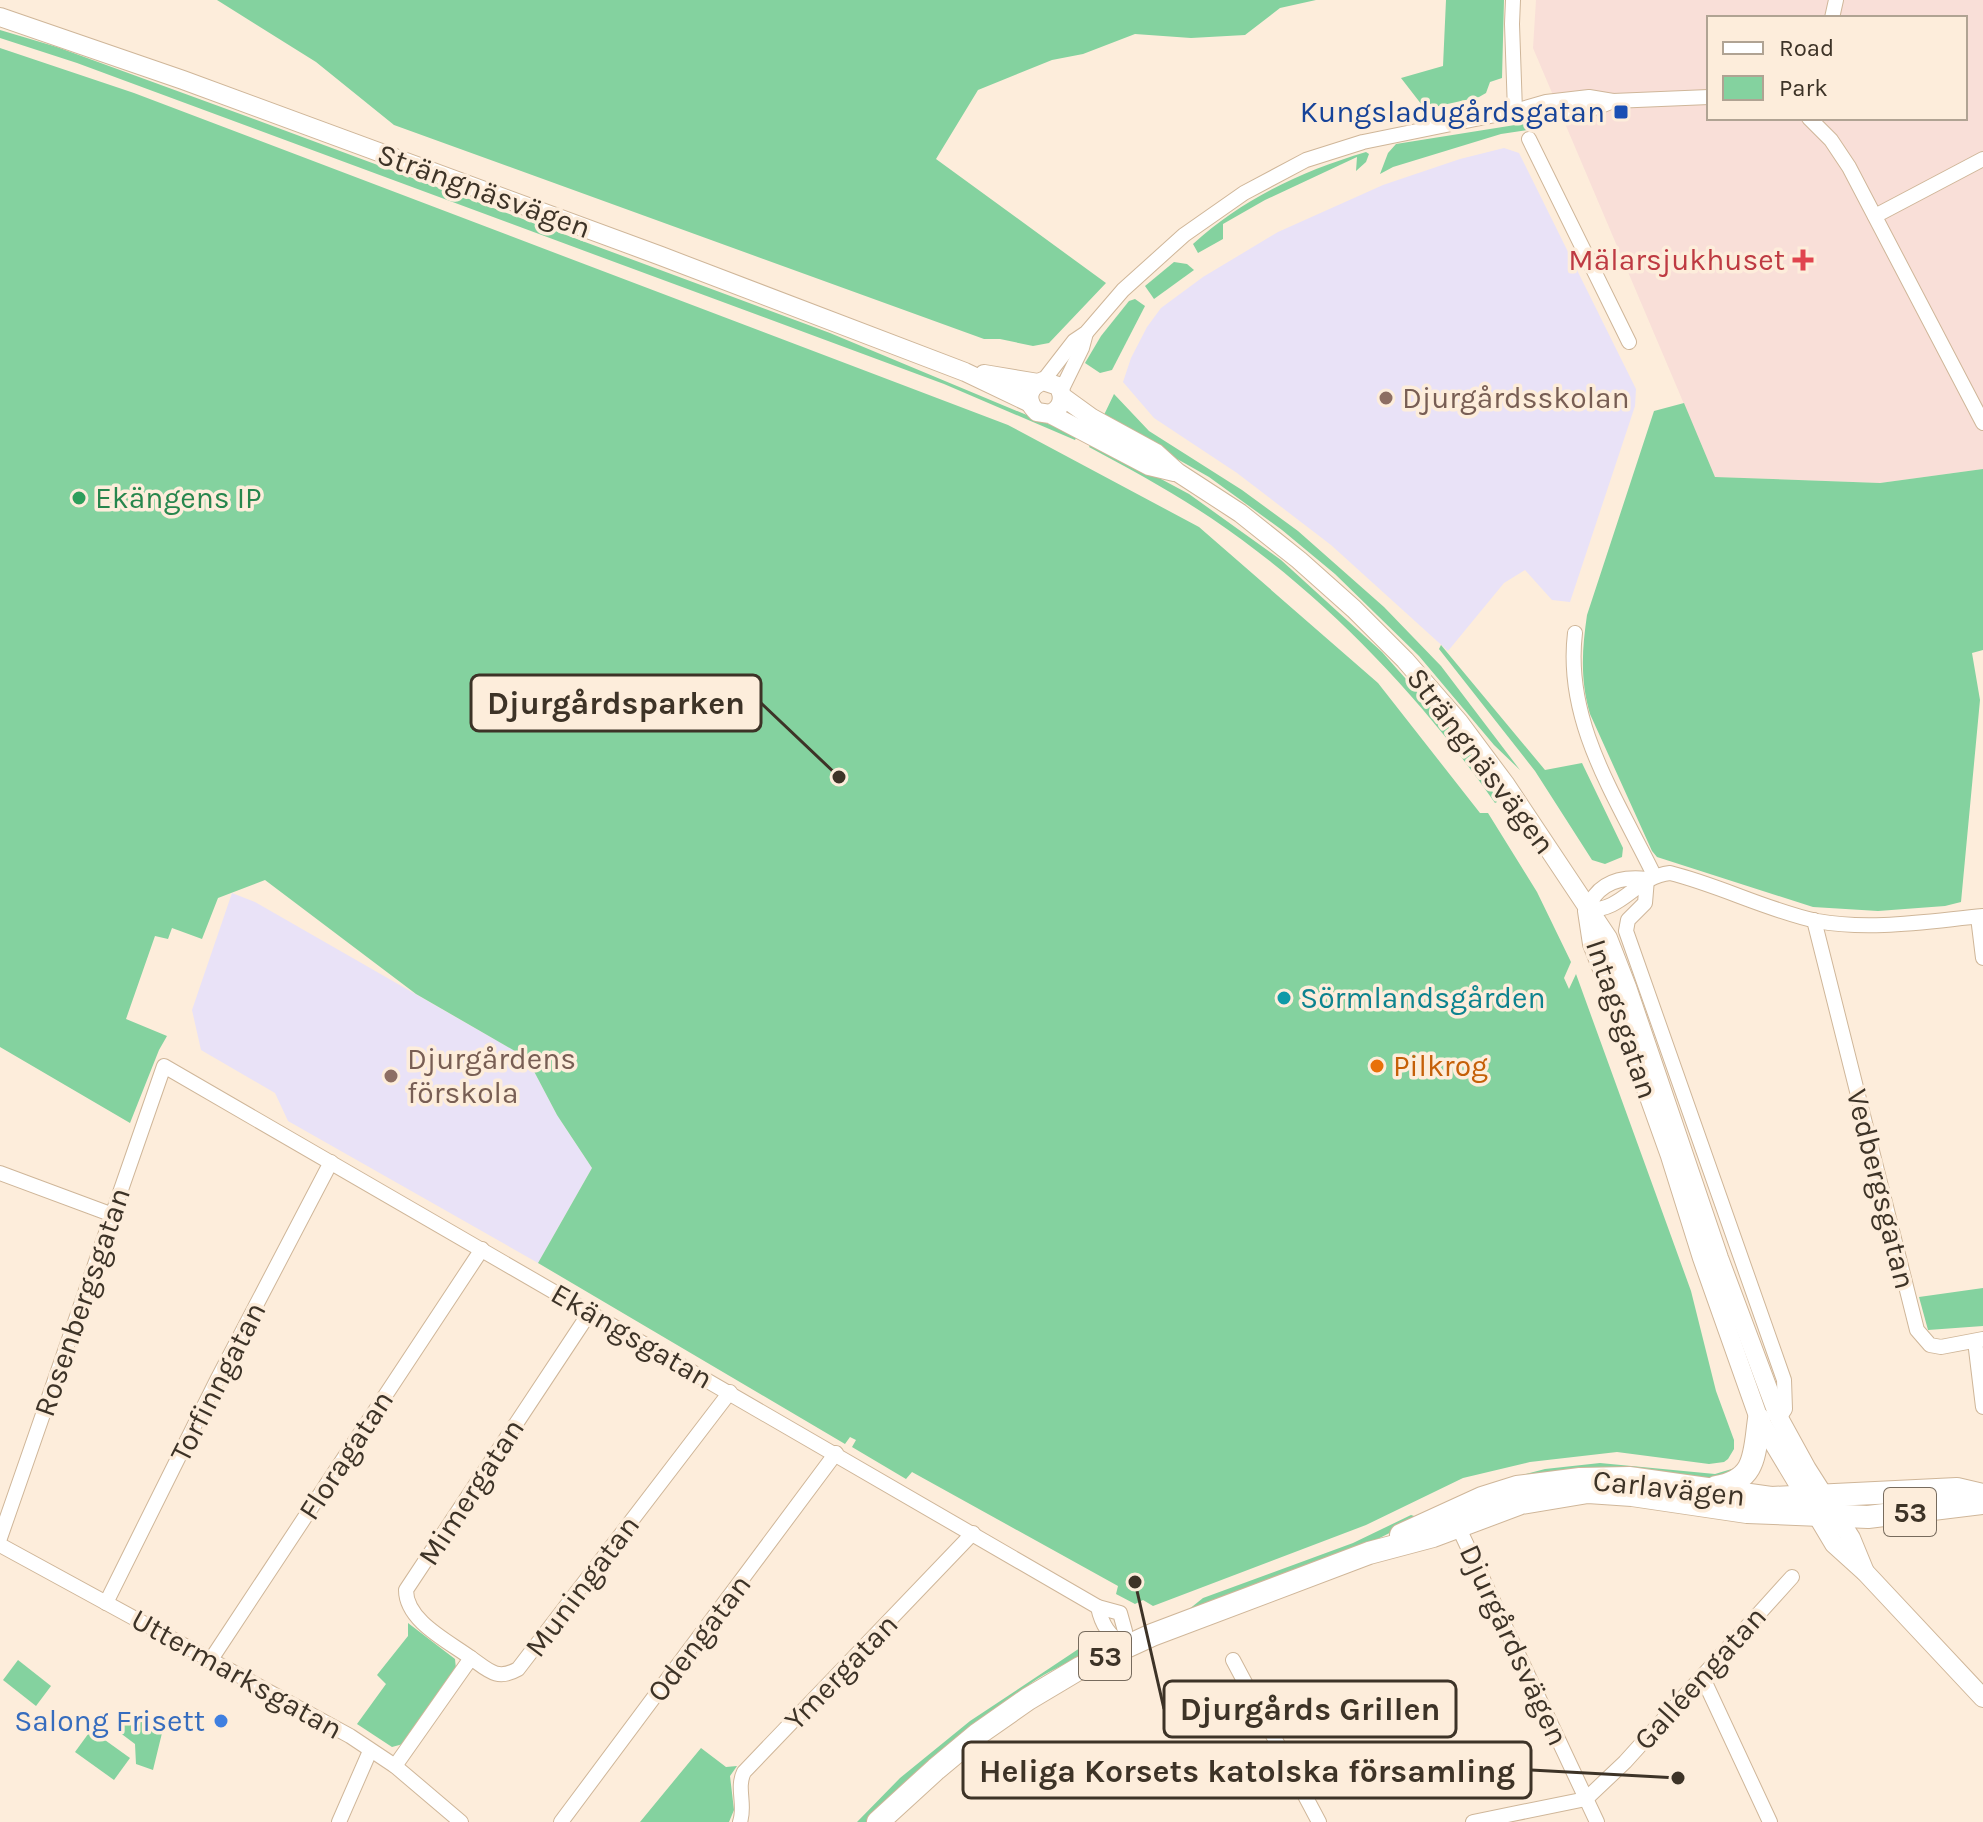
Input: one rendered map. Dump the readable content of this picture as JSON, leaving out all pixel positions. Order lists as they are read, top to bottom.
{
  "streets": {
    "main road": [
      "Strängnäsvägen",
      "Intagsgatan",
      "Carlavägen",
      "53"
    ],
    "street": [
      "Vedbergsgatan",
      "Rosenbergsgatan",
      "Ekängsgatan",
      "Torfinngatan",
      "Floragatan",
      "Mimergatan",
      "Muningatan",
      "Odengatan",
      "Djurgårdsvägen",
      "Ymergatan",
      "Uttermarksgatan",
      "Galléengatan"
    ]
  },
  "crossings": [
    ["Strängnäsvägen", "Intagsgatan"],
    ["Intagsgatan", "Carlavägen"],
    ["Rosenbergsgatan", "Ekängsgatan"],
    ["Ekängsgatan", "Torfinngatan"],
    ["Ekängsgatan", "Floragatan"],
    ["Ekängsgatan", "Carlavägen"],
    ["Ekängsgatan", "Mimergatan"],
    ["Ekängsgatan", "Muningatan"],
    ["Ekängsgatan", "Odengatan"],
    ["Ekängsgatan", "Ymergatan"],
    ["Torfinngatan", "Uttermarksgatan"],
    ["Floragatan", "Uttermarksgatan"],
    ["Carlavägen", "Djurgårdsvägen"],
    ["Mimergatan", "Muningatan"],
    ["Djurgårdsvägen", "Galléengatan"]
  ],
  "places": {
    "transit": ["Kungsladugårdsgatan"],
    "health": ["Mälarsjukhuset"],
    "other": [
      "Djurgårdsskolan",
      "Ekängens IP",
      "Djurgårdsparken",
      "Sörmlandsgården",
      "Pilkrog",
      "Djurgårdens förskola",
      "Djurgårds Grillen",
      "Salong Frisett",
      "Heliga Korsets katolska församling"
    ]
  },
  "legend": ["Road", "Park"]
}
